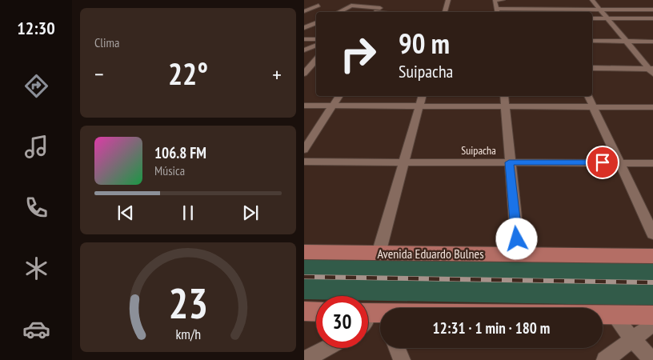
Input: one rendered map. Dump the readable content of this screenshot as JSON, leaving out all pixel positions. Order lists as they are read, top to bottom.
{
  "streets": {
    "main road": ["Avenida Eduardo Bulnes"],
    "street": ["Suipacha"]
  },
  "page": {
    "tabs": "12:30",
    "tile": "Clima",
    "turn": ["90 m", "Suipacha"],
    "heat": ["−", "22°", "+"],
    "song": ["106.8 FM", "Música"],
    "limit": "30",
    "trip": "12:31 · 1 min · 180 m",
    "gauge": ["23", "km/h"]
  }
}
